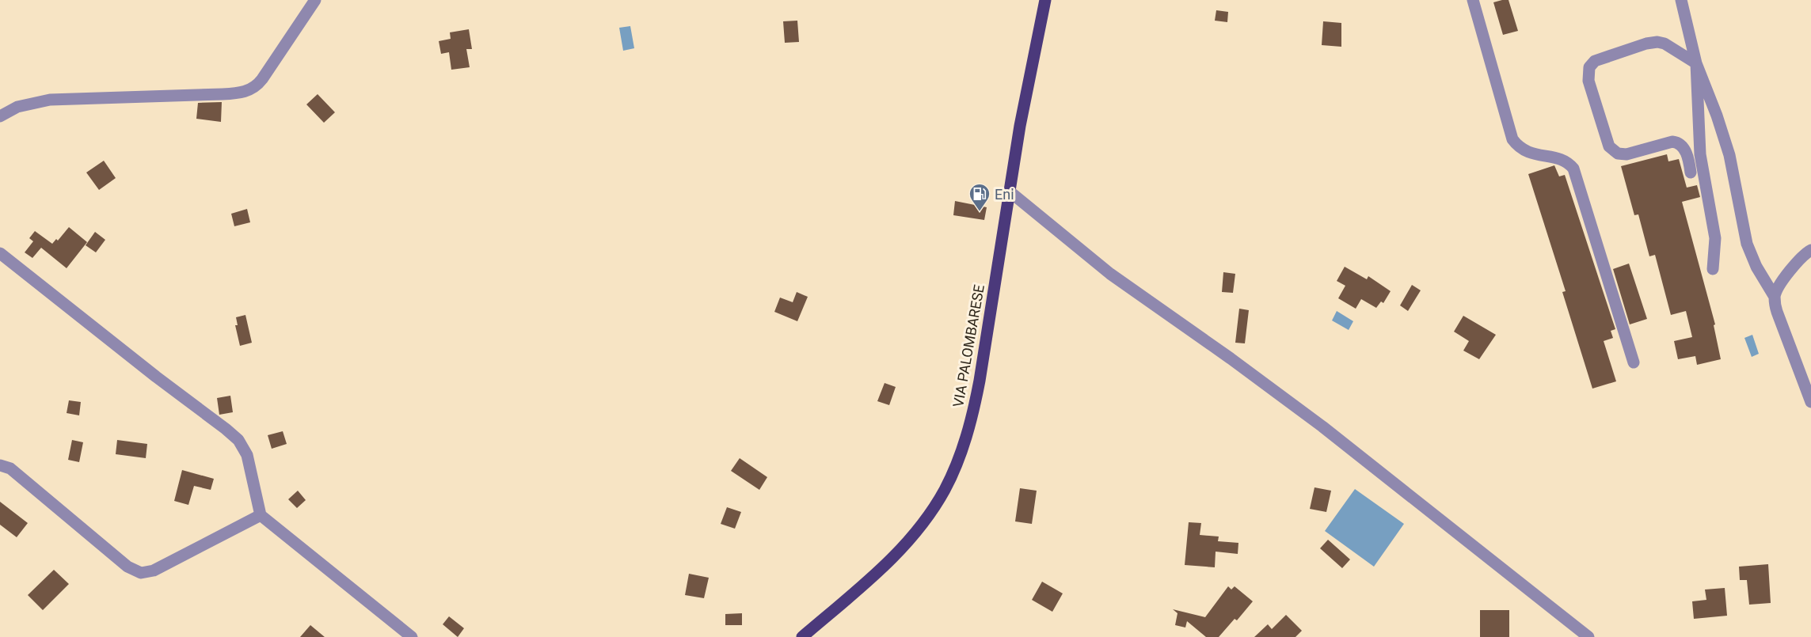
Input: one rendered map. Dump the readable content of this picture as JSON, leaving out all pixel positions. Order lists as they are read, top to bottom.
{
  "streets": {
    "main road": ["VIA PALOMBARESE"]
  },
  "places": {
    "fuel station": ["Eni"]
  }
}
